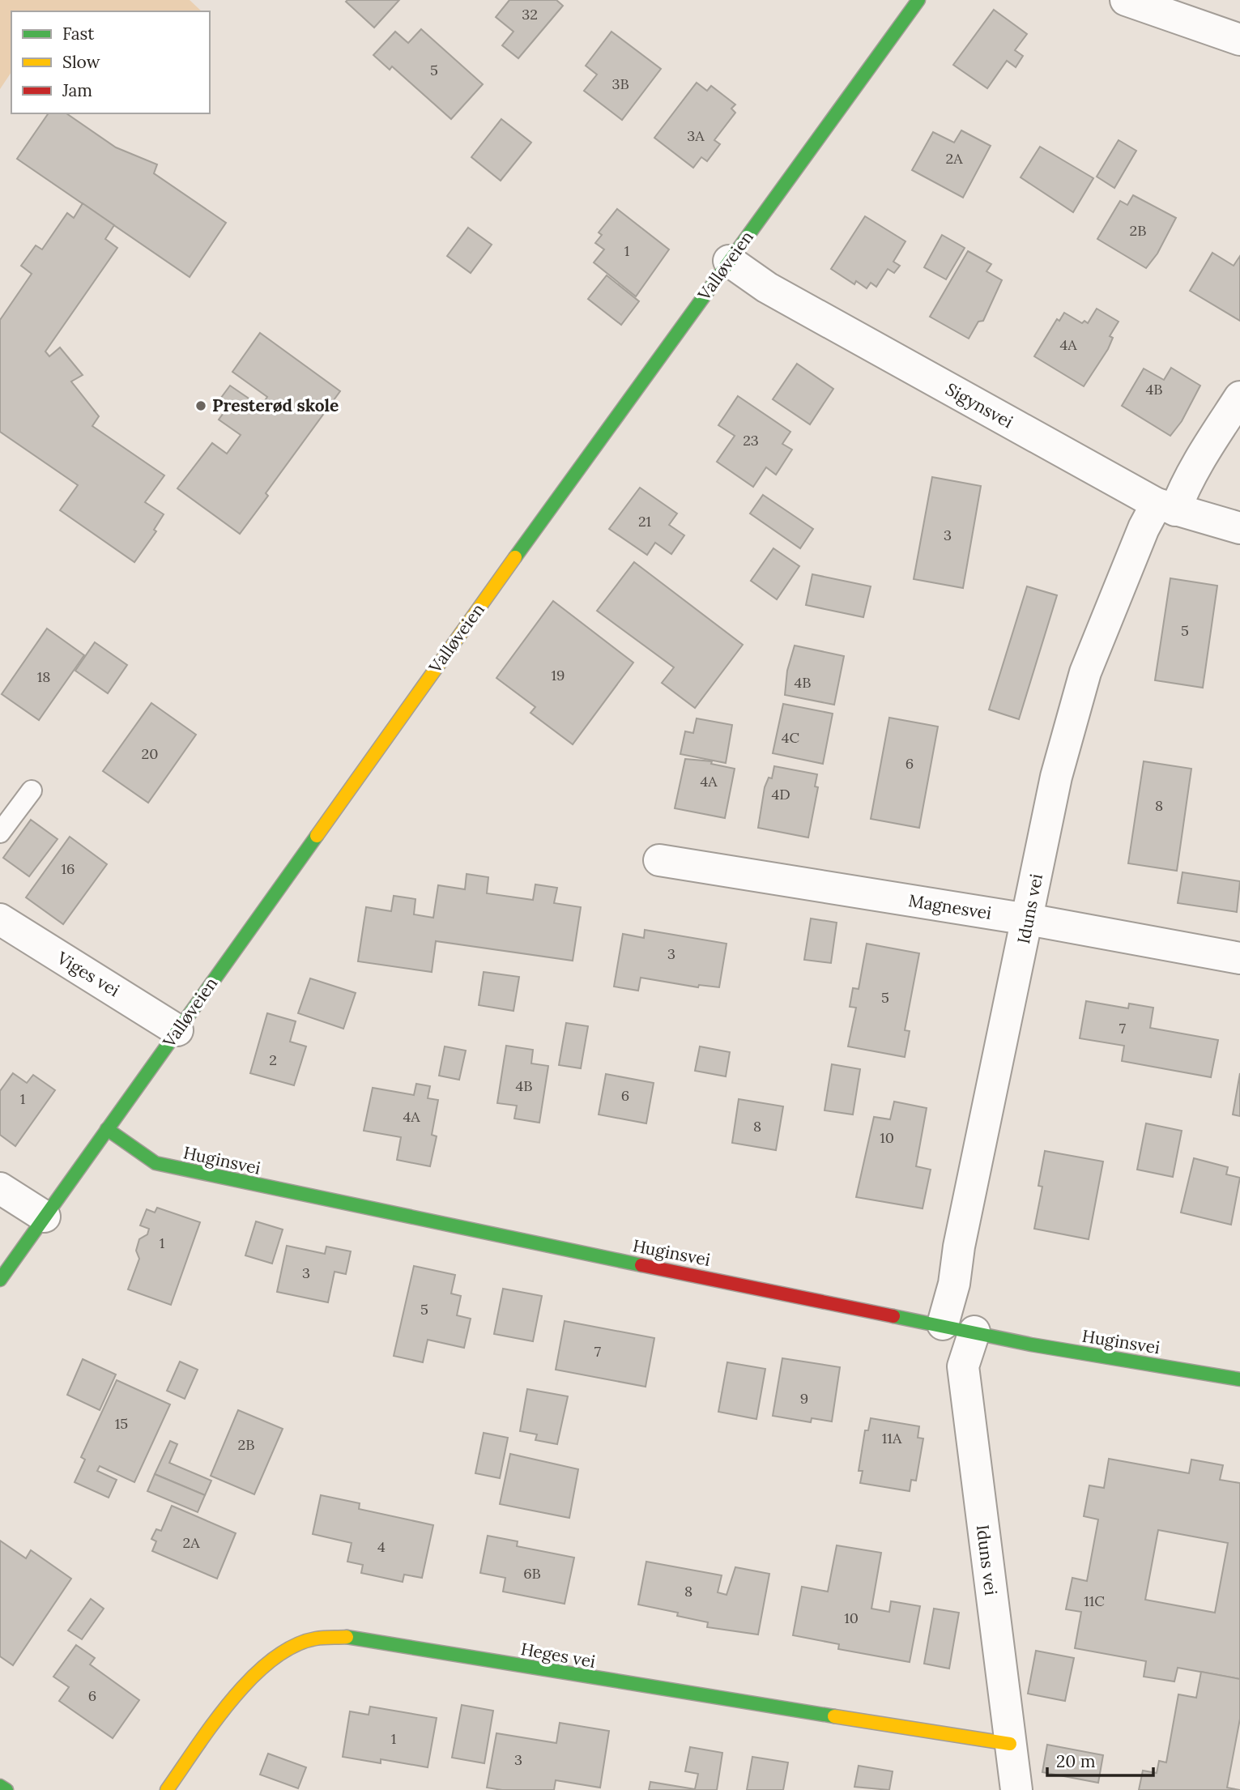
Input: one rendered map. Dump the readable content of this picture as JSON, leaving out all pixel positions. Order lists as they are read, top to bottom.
{
  "streets": {
    "street": [
      "Valløveien",
      "Sigynsvei",
      "Magnesvei",
      "Iduns vei",
      "Viges vei",
      "Huginsvei",
      "Heges vei"
    ]
  },
  "crossings": [
    ["Valløveien", "Sigynsvei"],
    ["Valløveien", "Viges vei"],
    ["Valløveien", "Huginsvei"],
    ["Sigynsvei", "Iduns vei"],
    ["Magnesvei", "Iduns vei"],
    ["Iduns vei", "Huginsvei"],
    ["Iduns vei", "Heges vei"]
  ],
  "places": ["Presterød skole"],
  "house_numbers": [
    "32",
    "5",
    "3B",
    "3A",
    "2A",
    "2B",
    "1",
    "4A",
    "4B",
    "23",
    "21",
    "3",
    "5",
    "19",
    "18",
    "4B",
    "4C",
    "20",
    "6",
    "4A",
    "4D",
    "8",
    "16",
    "3",
    "5",
    "7",
    "2",
    "4B",
    "6",
    "1",
    "4A",
    "8",
    "10",
    "1",
    "3",
    "5",
    "7",
    "9",
    "15",
    "11A",
    "2B",
    "2A",
    "4",
    "6B",
    "8",
    "11C",
    "10",
    "6",
    "1",
    "3"
  ],
  "legend": ["Fast", "Slow", "Jam"],
  "scale_bar": "20 m"
}
